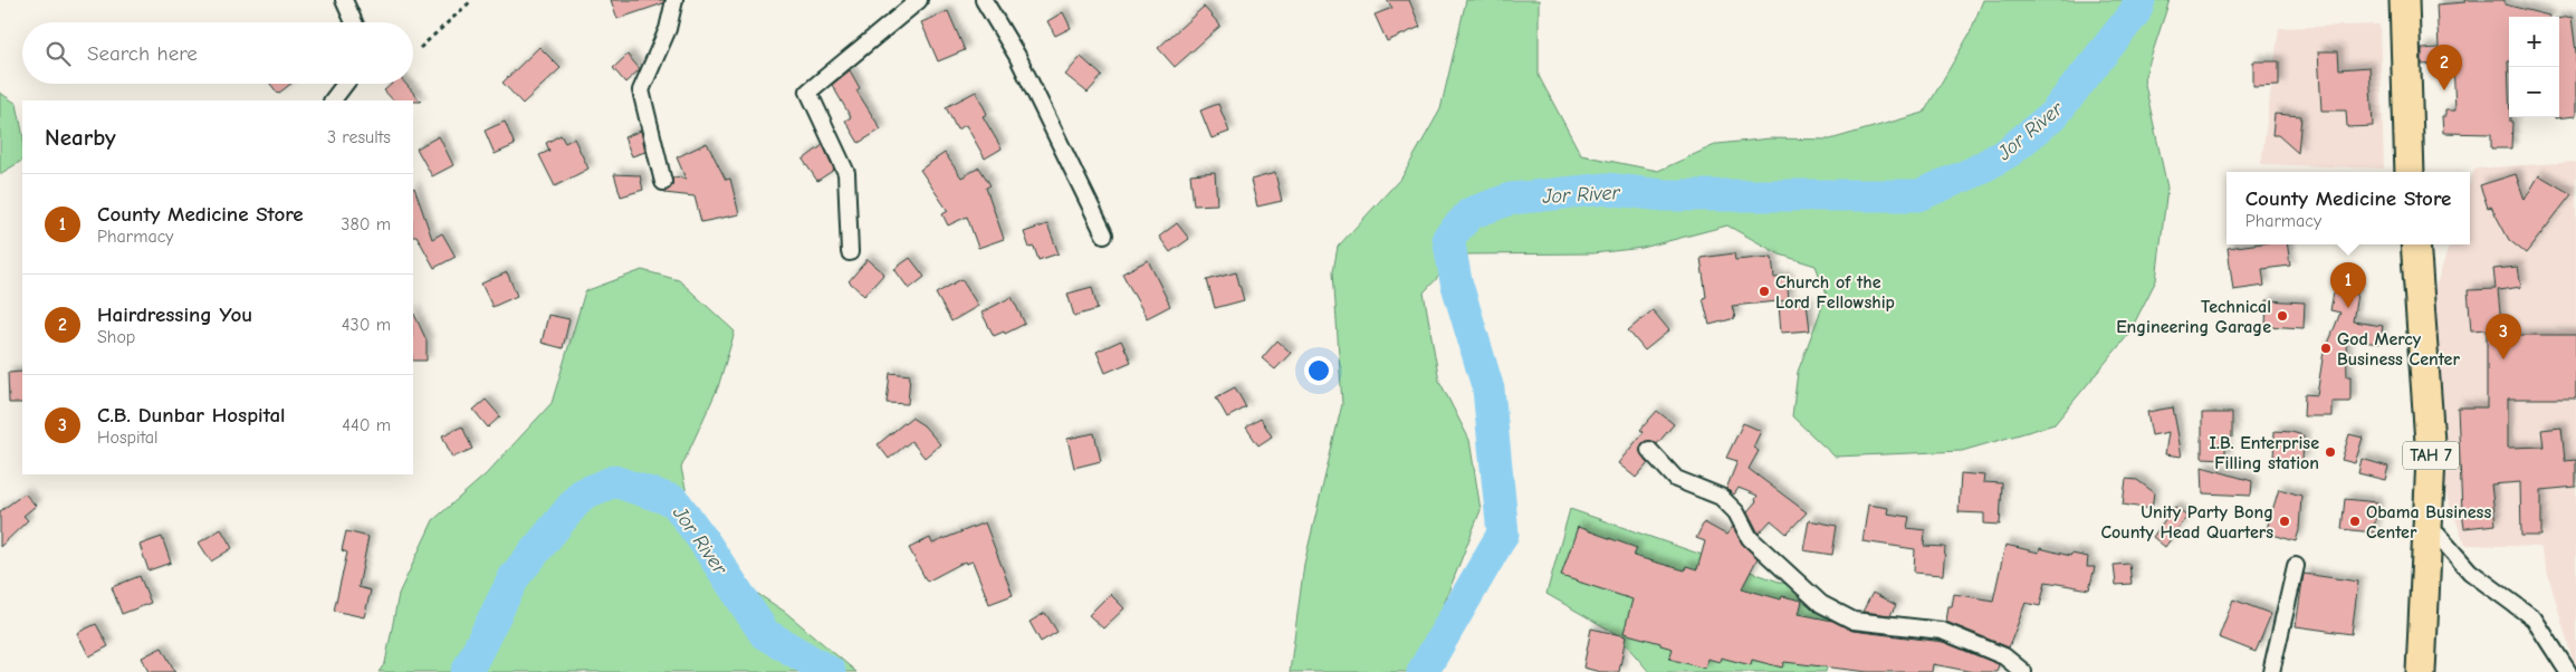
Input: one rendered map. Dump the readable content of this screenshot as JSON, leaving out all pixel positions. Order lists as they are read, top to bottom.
{
  "streets": {
    "highway": ["TAH 7"]
  },
  "water": ["Jor River"],
  "places": [
    "Church of the Lord Fellowship",
    "Technical Engineering Garage",
    "God Mercy Business Center",
    "I.B. Enterprise Filling station",
    "Unity Party Bong County Head Quarters",
    "Obama Business Center"
  ],
  "page": {
    "map_buttons": ["+", "−"],
    "search": "Search here",
    "pins": ["2", "1", "3"],
    "heading": ["Nearby", "3 results"],
    "popup": ["County Medicine Store", "Pharmacy"],
    "list": [
      {
        "mark": "1",
        "name": "County Medicine Store",
        "note": "Pharmacy",
        "value": "380 m"
      },
      {
        "mark": "2",
        "name": "Hairdressing You",
        "note": "Shop",
        "value": "430 m"
      },
      {
        "mark": "3",
        "name": "C.B. Dunbar Hospital",
        "note": "Hospital",
        "value": "440 m"
      }
    ]
  }
}
